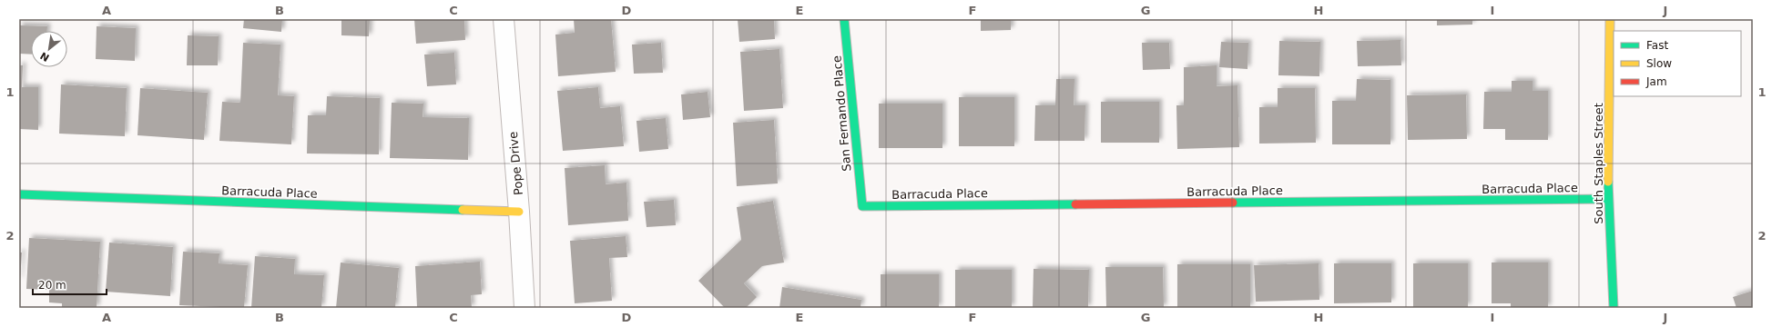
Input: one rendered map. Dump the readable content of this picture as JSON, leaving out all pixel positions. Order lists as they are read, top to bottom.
{
  "streets": {
    "street": [
      "San Fernando Place",
      "Pope Drive",
      "South Staples Street",
      "Barracuda Place"
    ]
  },
  "crossings": [
    ["San Fernando Place", "Barracuda Place"],
    ["Pope Drive", "Barracuda Place"],
    ["South Staples Street", "Barracuda Place"]
  ],
  "legend": ["Fast", "Slow", "Jam"],
  "scale_bar": "20 m",
  "north": "bottom left",
  "grid": {
    "columns": [
      "A",
      "B",
      "C",
      "D",
      "E",
      "F",
      "G",
      "H",
      "I",
      "J"
    ],
    "rows": ["1", "2"]
  }
}
